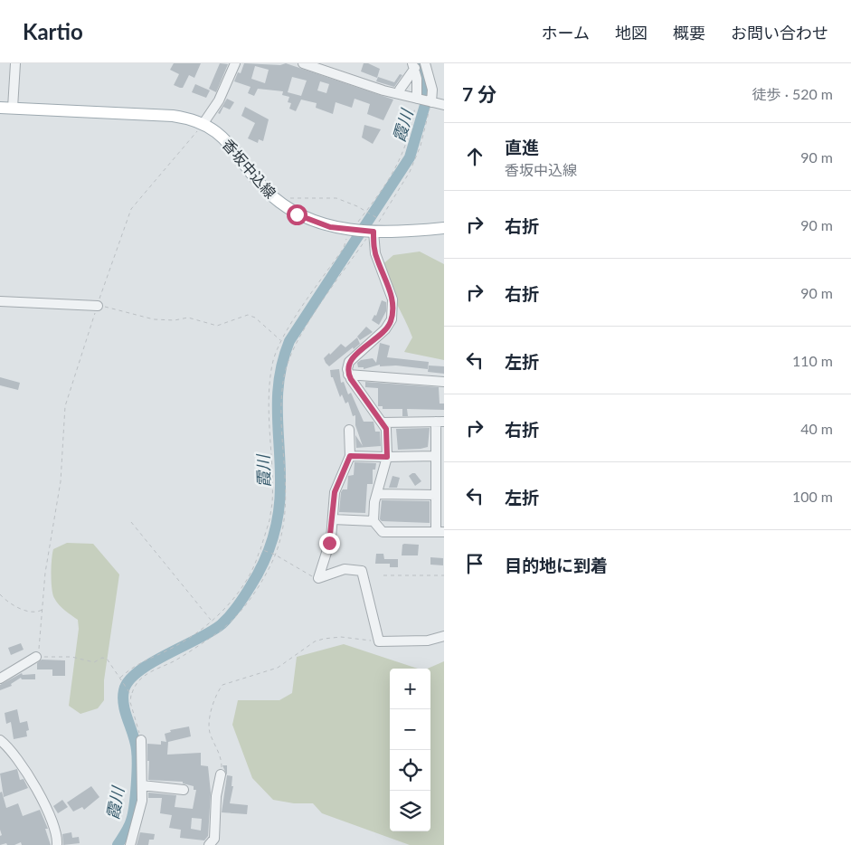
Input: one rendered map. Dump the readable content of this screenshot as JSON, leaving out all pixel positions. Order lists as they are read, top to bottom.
{
  "streets": {
    "main road": ["香坂中込線"]
  },
  "water": ["霞川"],
  "page": {
    "header": "Kartio",
    "nav": [
      "ホーム",
      "地図",
      "概要",
      "お問い合わせ"
    ],
    "heading": ["7 分", "徒歩 · 520 m"],
    "list": [
      ["直進", "香坂中込線", "90 m"],
      ["右折", "90 m"],
      ["右折", "90 m"],
      ["左折", "110 m"],
      ["右折", "40 m"],
      ["左折", "100 m"],
      "目的地に到着"
    ],
    "map_buttons": ["+", "−"]
  }
}
